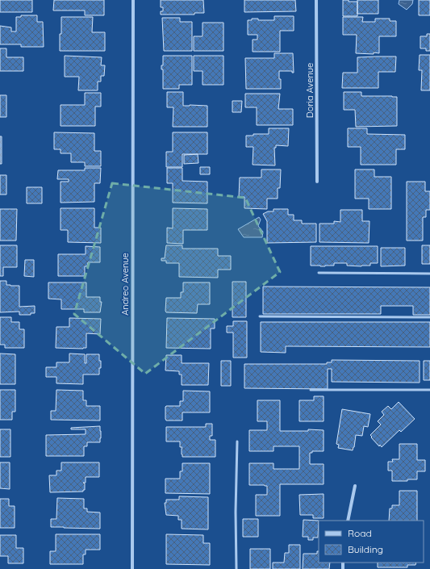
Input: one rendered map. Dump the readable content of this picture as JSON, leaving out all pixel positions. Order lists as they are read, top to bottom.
{
  "streets": {
    "street": ["Doria Avenue", "Andreo Avenue"]
  },
  "legend": ["Road", "Building"]
}
